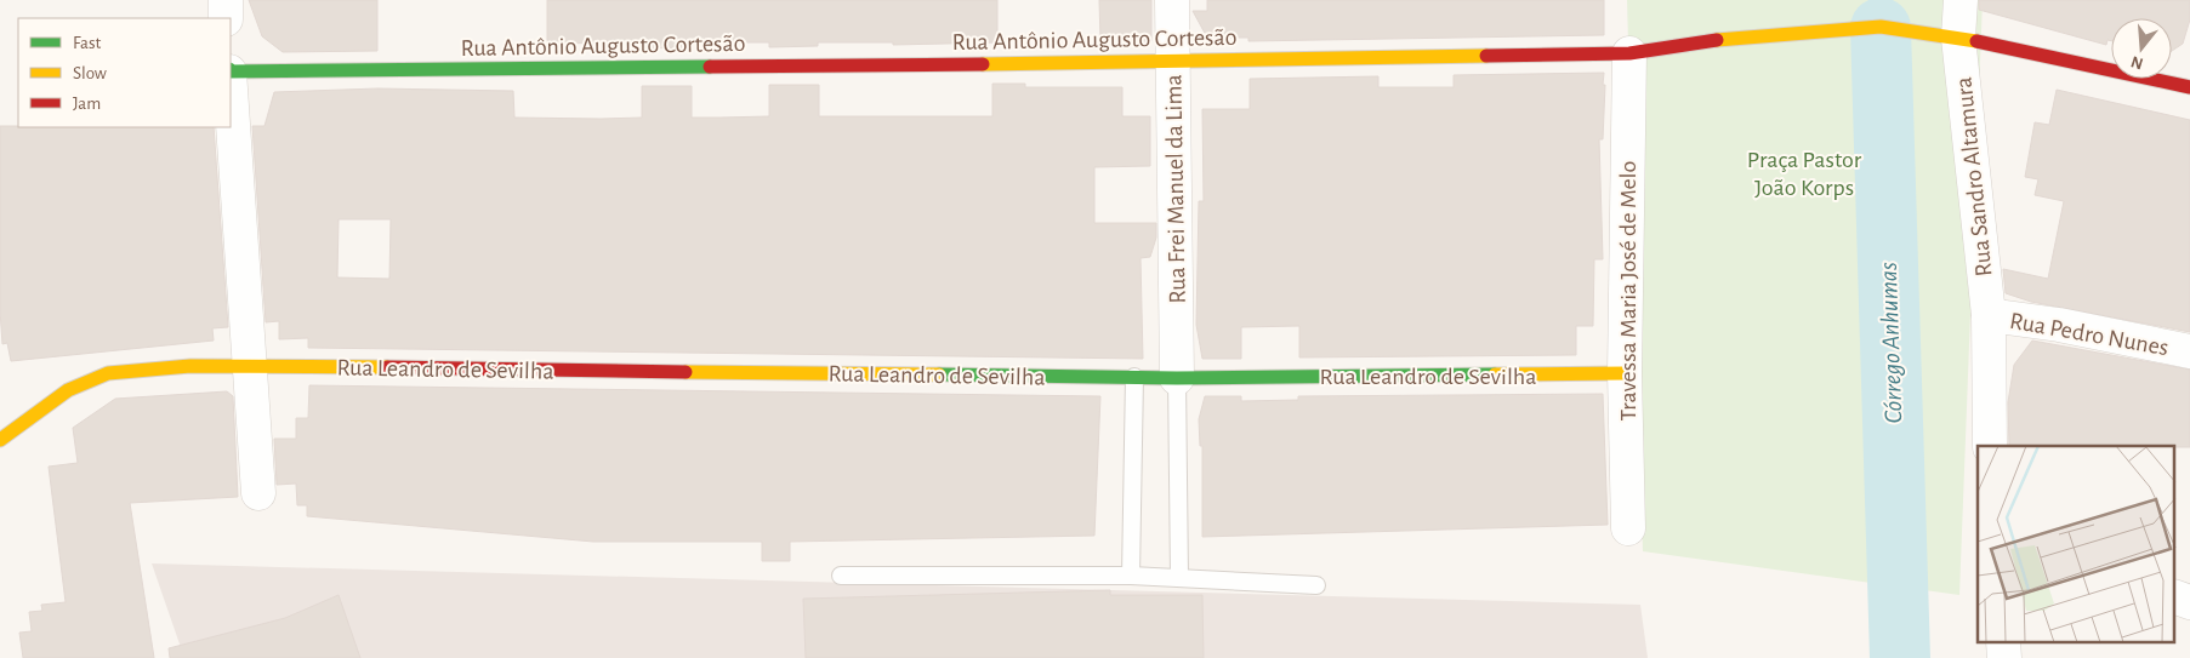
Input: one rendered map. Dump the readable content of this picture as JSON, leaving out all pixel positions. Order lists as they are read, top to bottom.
{
  "streets": {
    "street": [
      "Rua Antônio Augusto Cortesão",
      "Rua Sandro Altamura",
      "Rua Frei Manuel da Lima",
      "Travessa Maria José de Melo",
      "Rua Pedro Nunes",
      "Rua Leandro de Sevilha"
    ]
  },
  "crossings": [
    ["Rua Antônio Augusto Cortesão", "Rua Sandro Altamura"],
    ["Rua Antônio Augusto Cortesão", "Rua Frei Manuel da Lima"],
    ["Rua Antônio Augusto Cortesão", "Travessa Maria José de Melo"],
    ["Rua Sandro Altamura", "Rua Pedro Nunes"],
    ["Rua Frei Manuel da Lima", "Rua Leandro de Sevilha"],
    ["Travessa Maria José de Melo", "Rua Leandro de Sevilha"]
  ],
  "water": ["Córrego Anhumas"],
  "parks": ["Praça Pastor João Korps"],
  "legend": ["Fast", "Slow", "Jam"],
  "north": "bottom"
}
